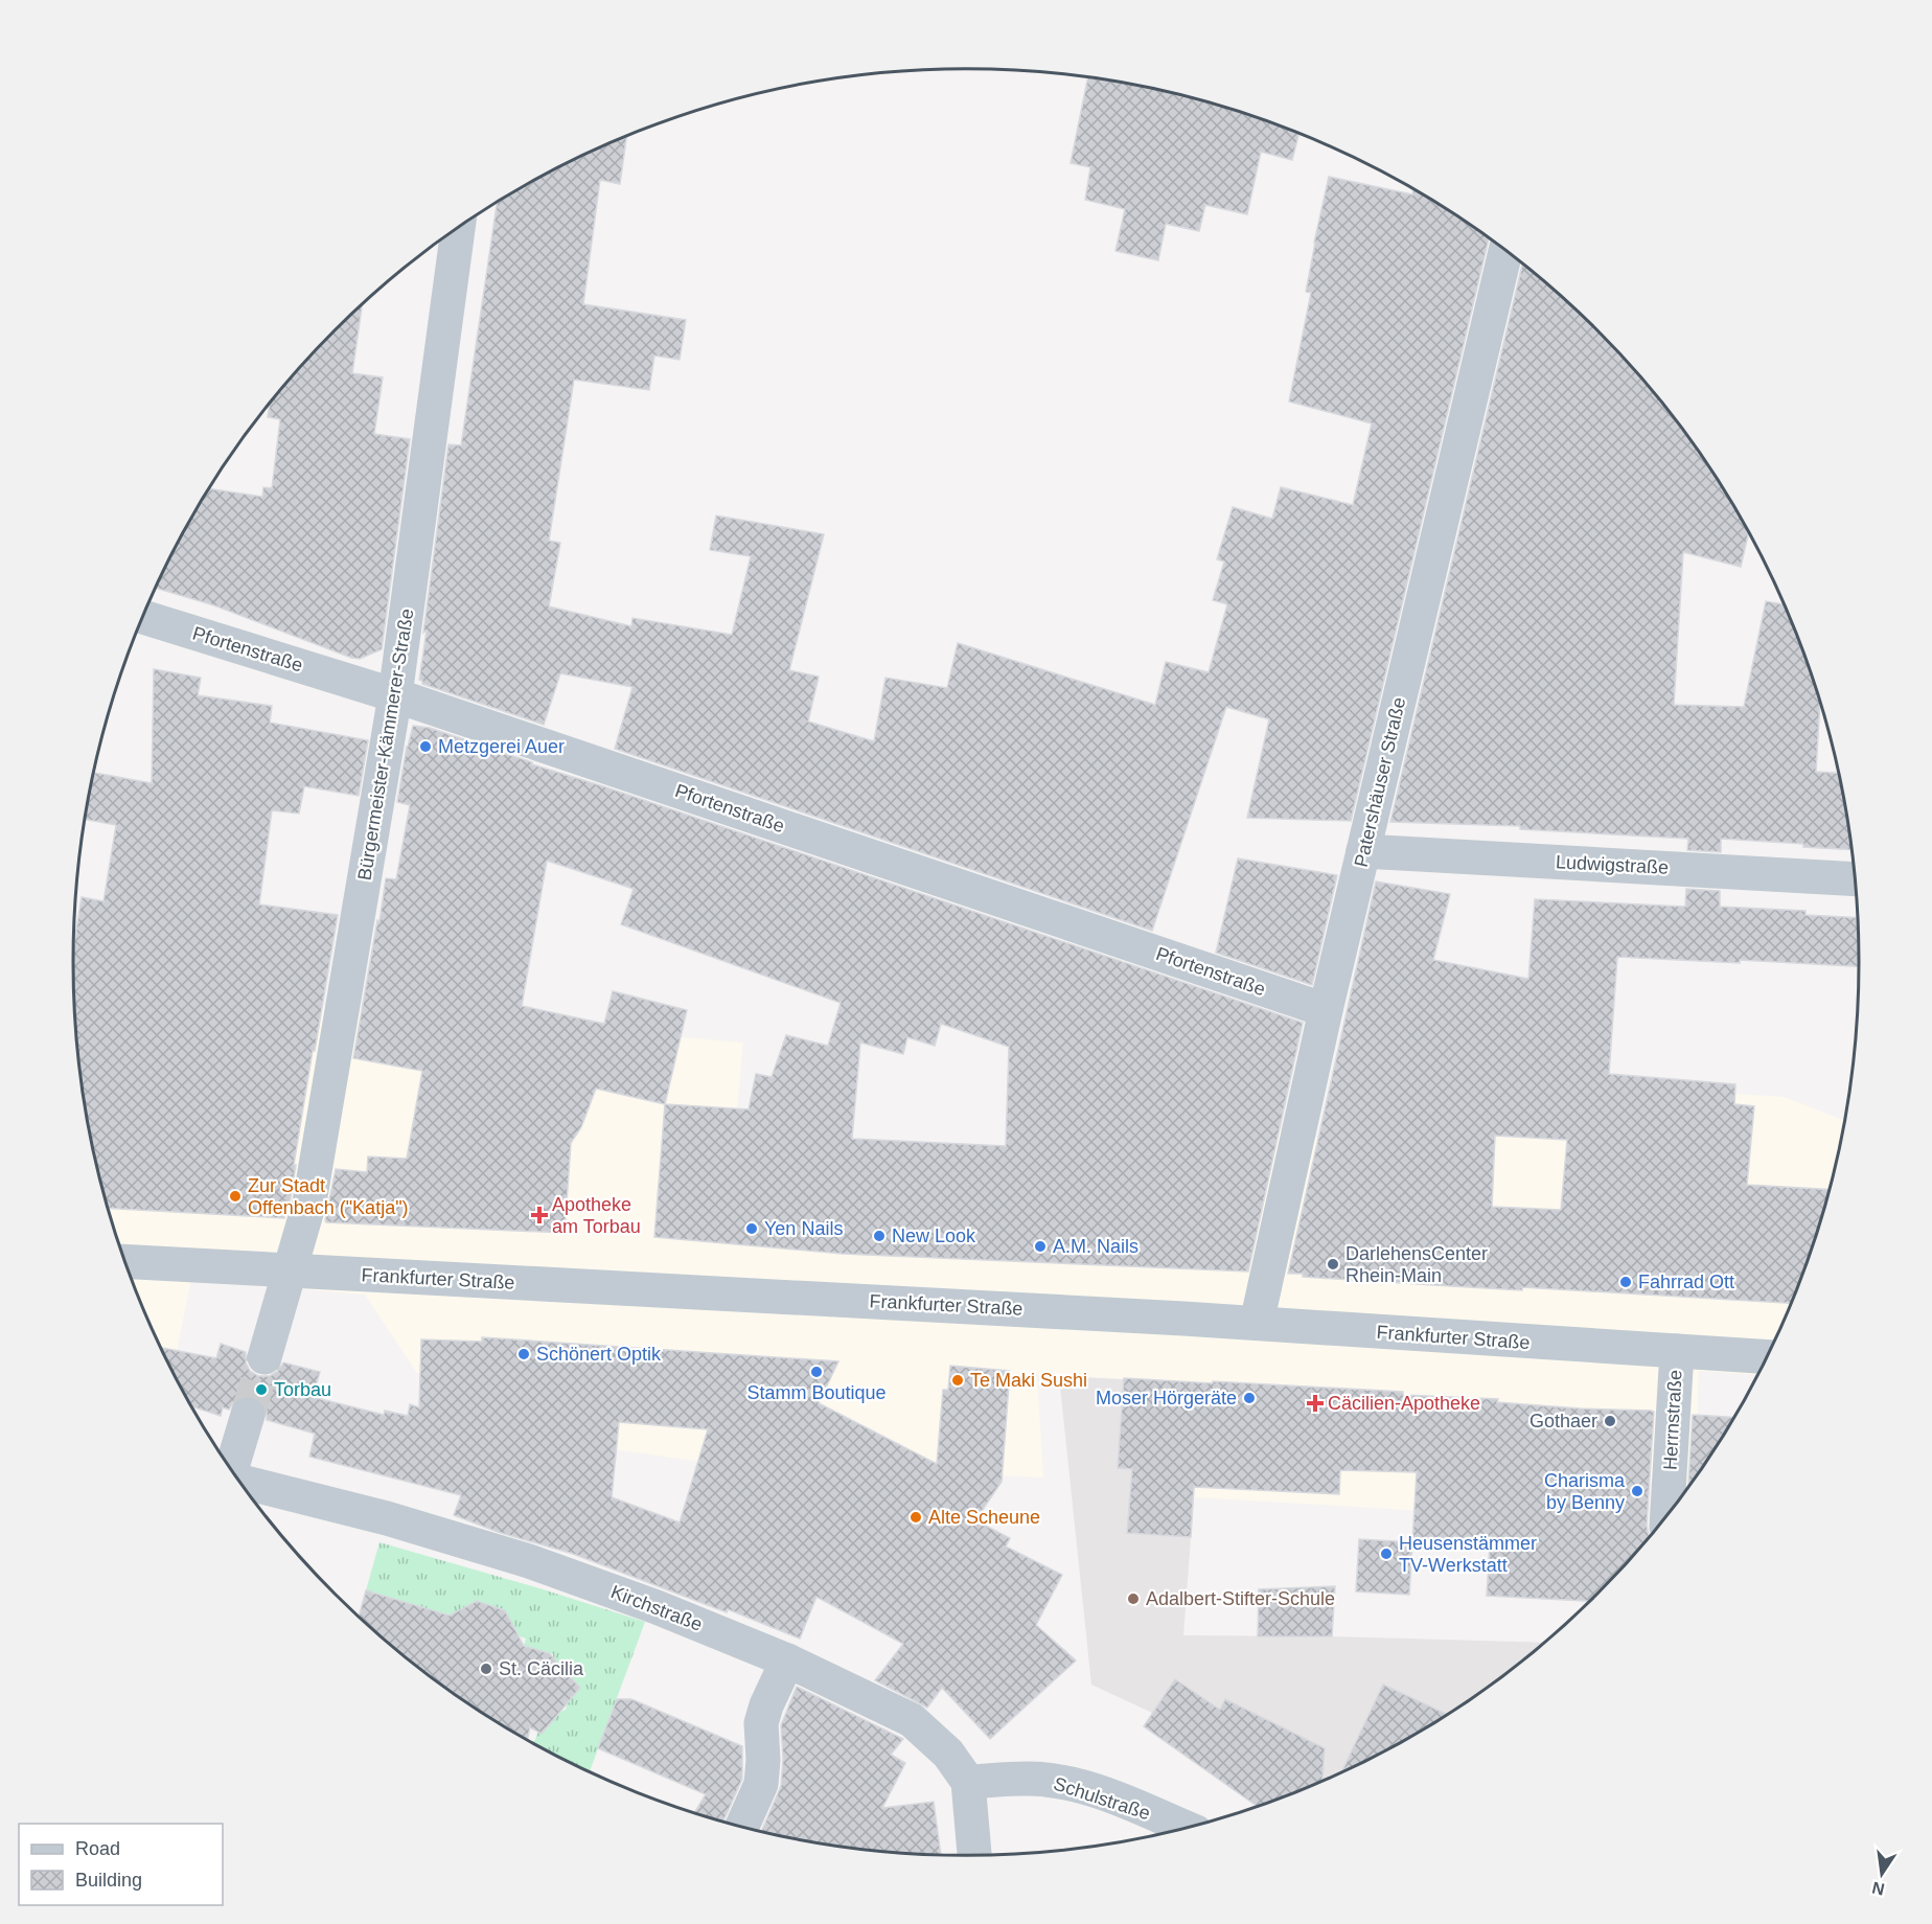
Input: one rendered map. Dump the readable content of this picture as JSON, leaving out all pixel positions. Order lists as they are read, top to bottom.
{
  "streets": {
    "street": [
      "Pfortenstraße",
      "Bürgermeister-Kämmerer-Straße",
      "Patershäuser Straße",
      "Ludwigstraße",
      "Frankfurter Straße",
      "Herrnstraße",
      "Kirchstraße",
      "Schulstraße"
    ]
  },
  "crossings": [
    ["Pfortenstraße", "Bürgermeister-Kämmerer-Straße"],
    ["Pfortenstraße", "Patershäuser Straße"],
    ["Bürgermeister-Kämmerer-Straße", "Frankfurter Straße"],
    ["Patershäuser Straße", "Ludwigstraße"],
    ["Patershäuser Straße", "Frankfurter Straße"],
    ["Frankfurter Straße", "Herrnstraße"],
    ["Kirchstraße", "Schulstraße"]
  ],
  "places": {
    "other": [
      "Metzgerei Auer",
      "Zur Stadt Offenbach (\"Katja\")",
      "Yen Nails",
      "New Look",
      "A.M. Nails",
      "DarlehensCenter Rhein-Main",
      "Fahrrad Ott",
      "Schönert Optik",
      "Stamm Boutique",
      "Te Maki Sushi",
      "Torbau",
      "Moser Hörgeräte",
      "Gothaer",
      "Charisma by Benny",
      "Alte Scheune",
      "Heusenstämmer TV-Werkstatt",
      "Adalbert-Stifter-Schule",
      "St. Cäcilia"
    ],
    "health": ["Apotheke am Torbau", "Cäcilien-Apotheke"]
  },
  "legend": ["Road", "Building"],
  "north": "bottom"
}
